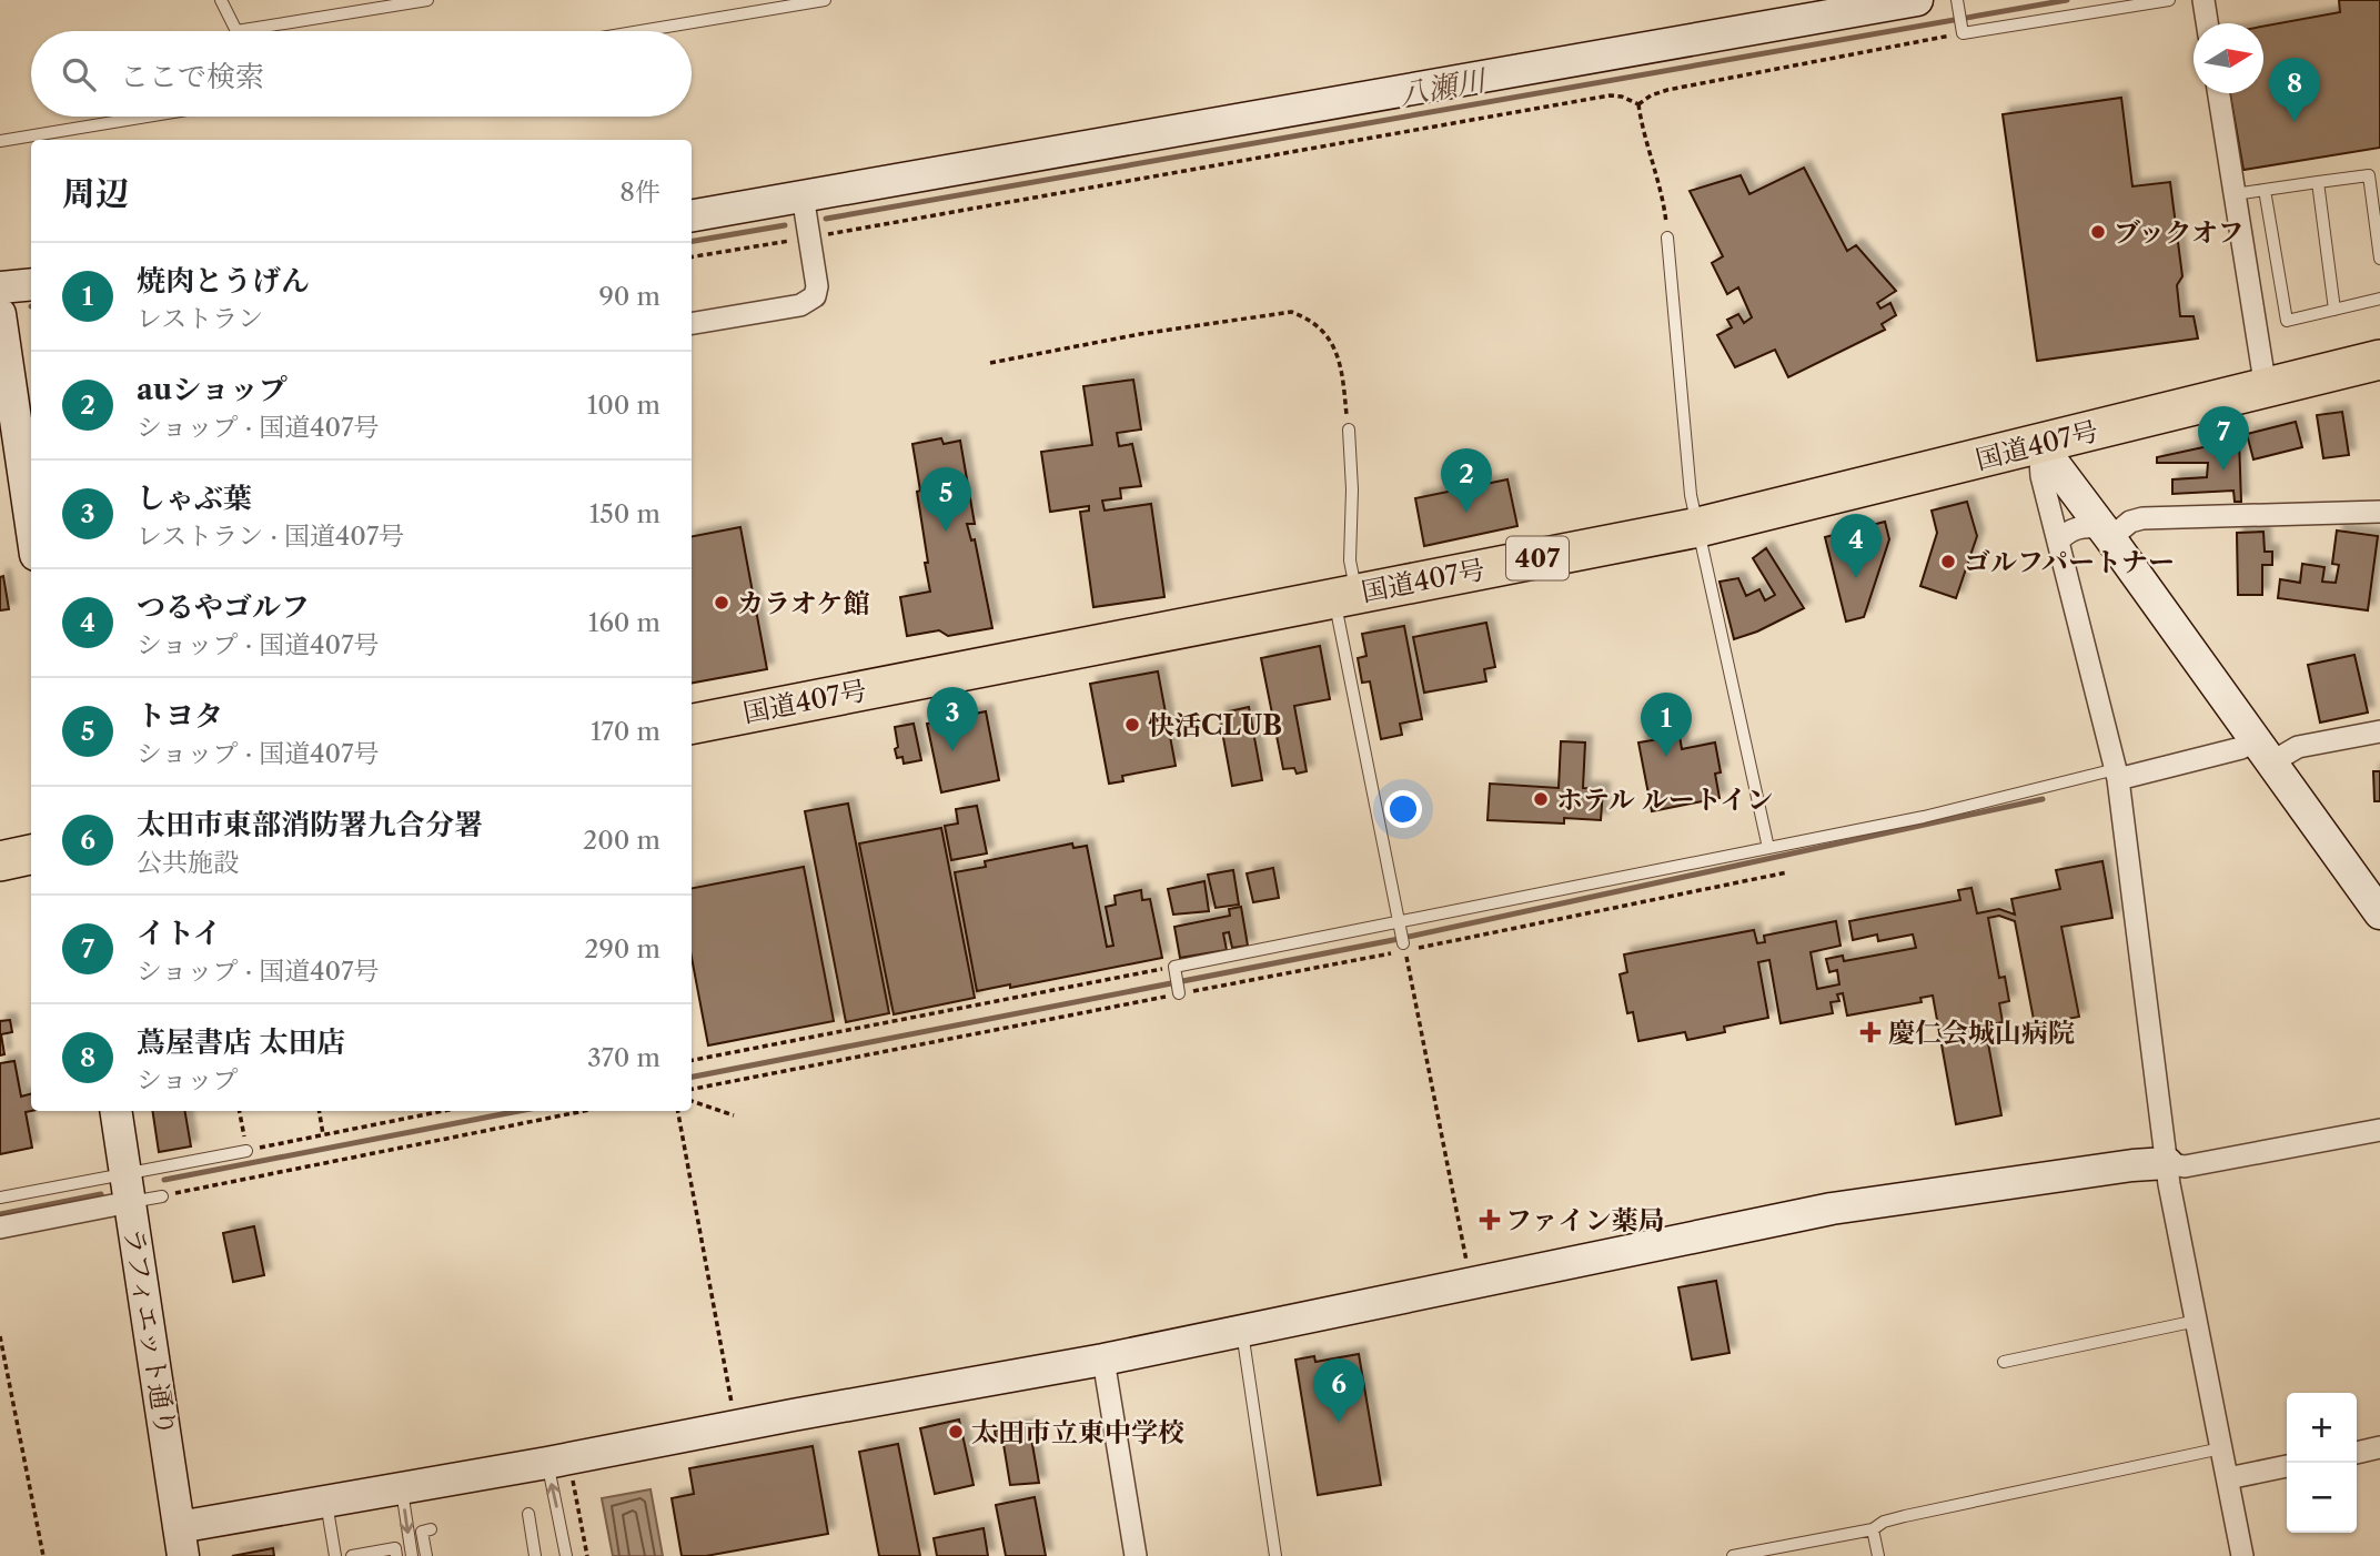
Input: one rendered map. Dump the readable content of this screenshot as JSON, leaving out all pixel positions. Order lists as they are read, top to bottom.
{
  "streets": {
    "highway": ["国道407号", "407"],
    "street": ["ラフィエット通り"]
  },
  "water": ["八瀬川"],
  "places": {
    "other": [
      "ブックオフ",
      "ゴルフパートナー",
      "カラオケ館",
      "快活CLUB",
      "ホテル ルートイン",
      "太田市立東中学校"
    ],
    "health": ["慶仁会城山病院", "ファイン薬局"]
  },
  "north": "right",
  "page": {
    "search": "ここで検索",
    "pins": [
      "8",
      "7",
      "2",
      "5",
      "4",
      "3",
      "1",
      "6"
    ],
    "heading": ["周辺", "8件"],
    "list": [
      {
        "mark": "1",
        "name": "焼肉とうげん",
        "note": "レストラン",
        "value": "90 m"
      },
      {
        "mark": "2",
        "name": "auショップ",
        "note": "ショップ · 国道407号",
        "value": "100 m"
      },
      {
        "mark": "3",
        "name": "しゃぶ葉",
        "note": "レストラン · 国道407号",
        "value": "150 m"
      },
      {
        "mark": "4",
        "name": "つるやゴルフ",
        "note": "ショップ · 国道407号",
        "value": "160 m"
      },
      {
        "mark": "5",
        "name": "トヨタ",
        "note": "ショップ · 国道407号",
        "value": "170 m"
      },
      {
        "mark": "6",
        "name": "太田市東部消防署九合分署",
        "note": "公共施設",
        "value": "200 m"
      },
      {
        "mark": "7",
        "name": "イトイ",
        "note": "ショップ · 国道407号",
        "value": "290 m"
      },
      {
        "mark": "8",
        "name": "蔦屋書店 太田店",
        "note": "ショップ",
        "value": "370 m"
      }
    ],
    "map_buttons": ["+", "−"]
  }
}
